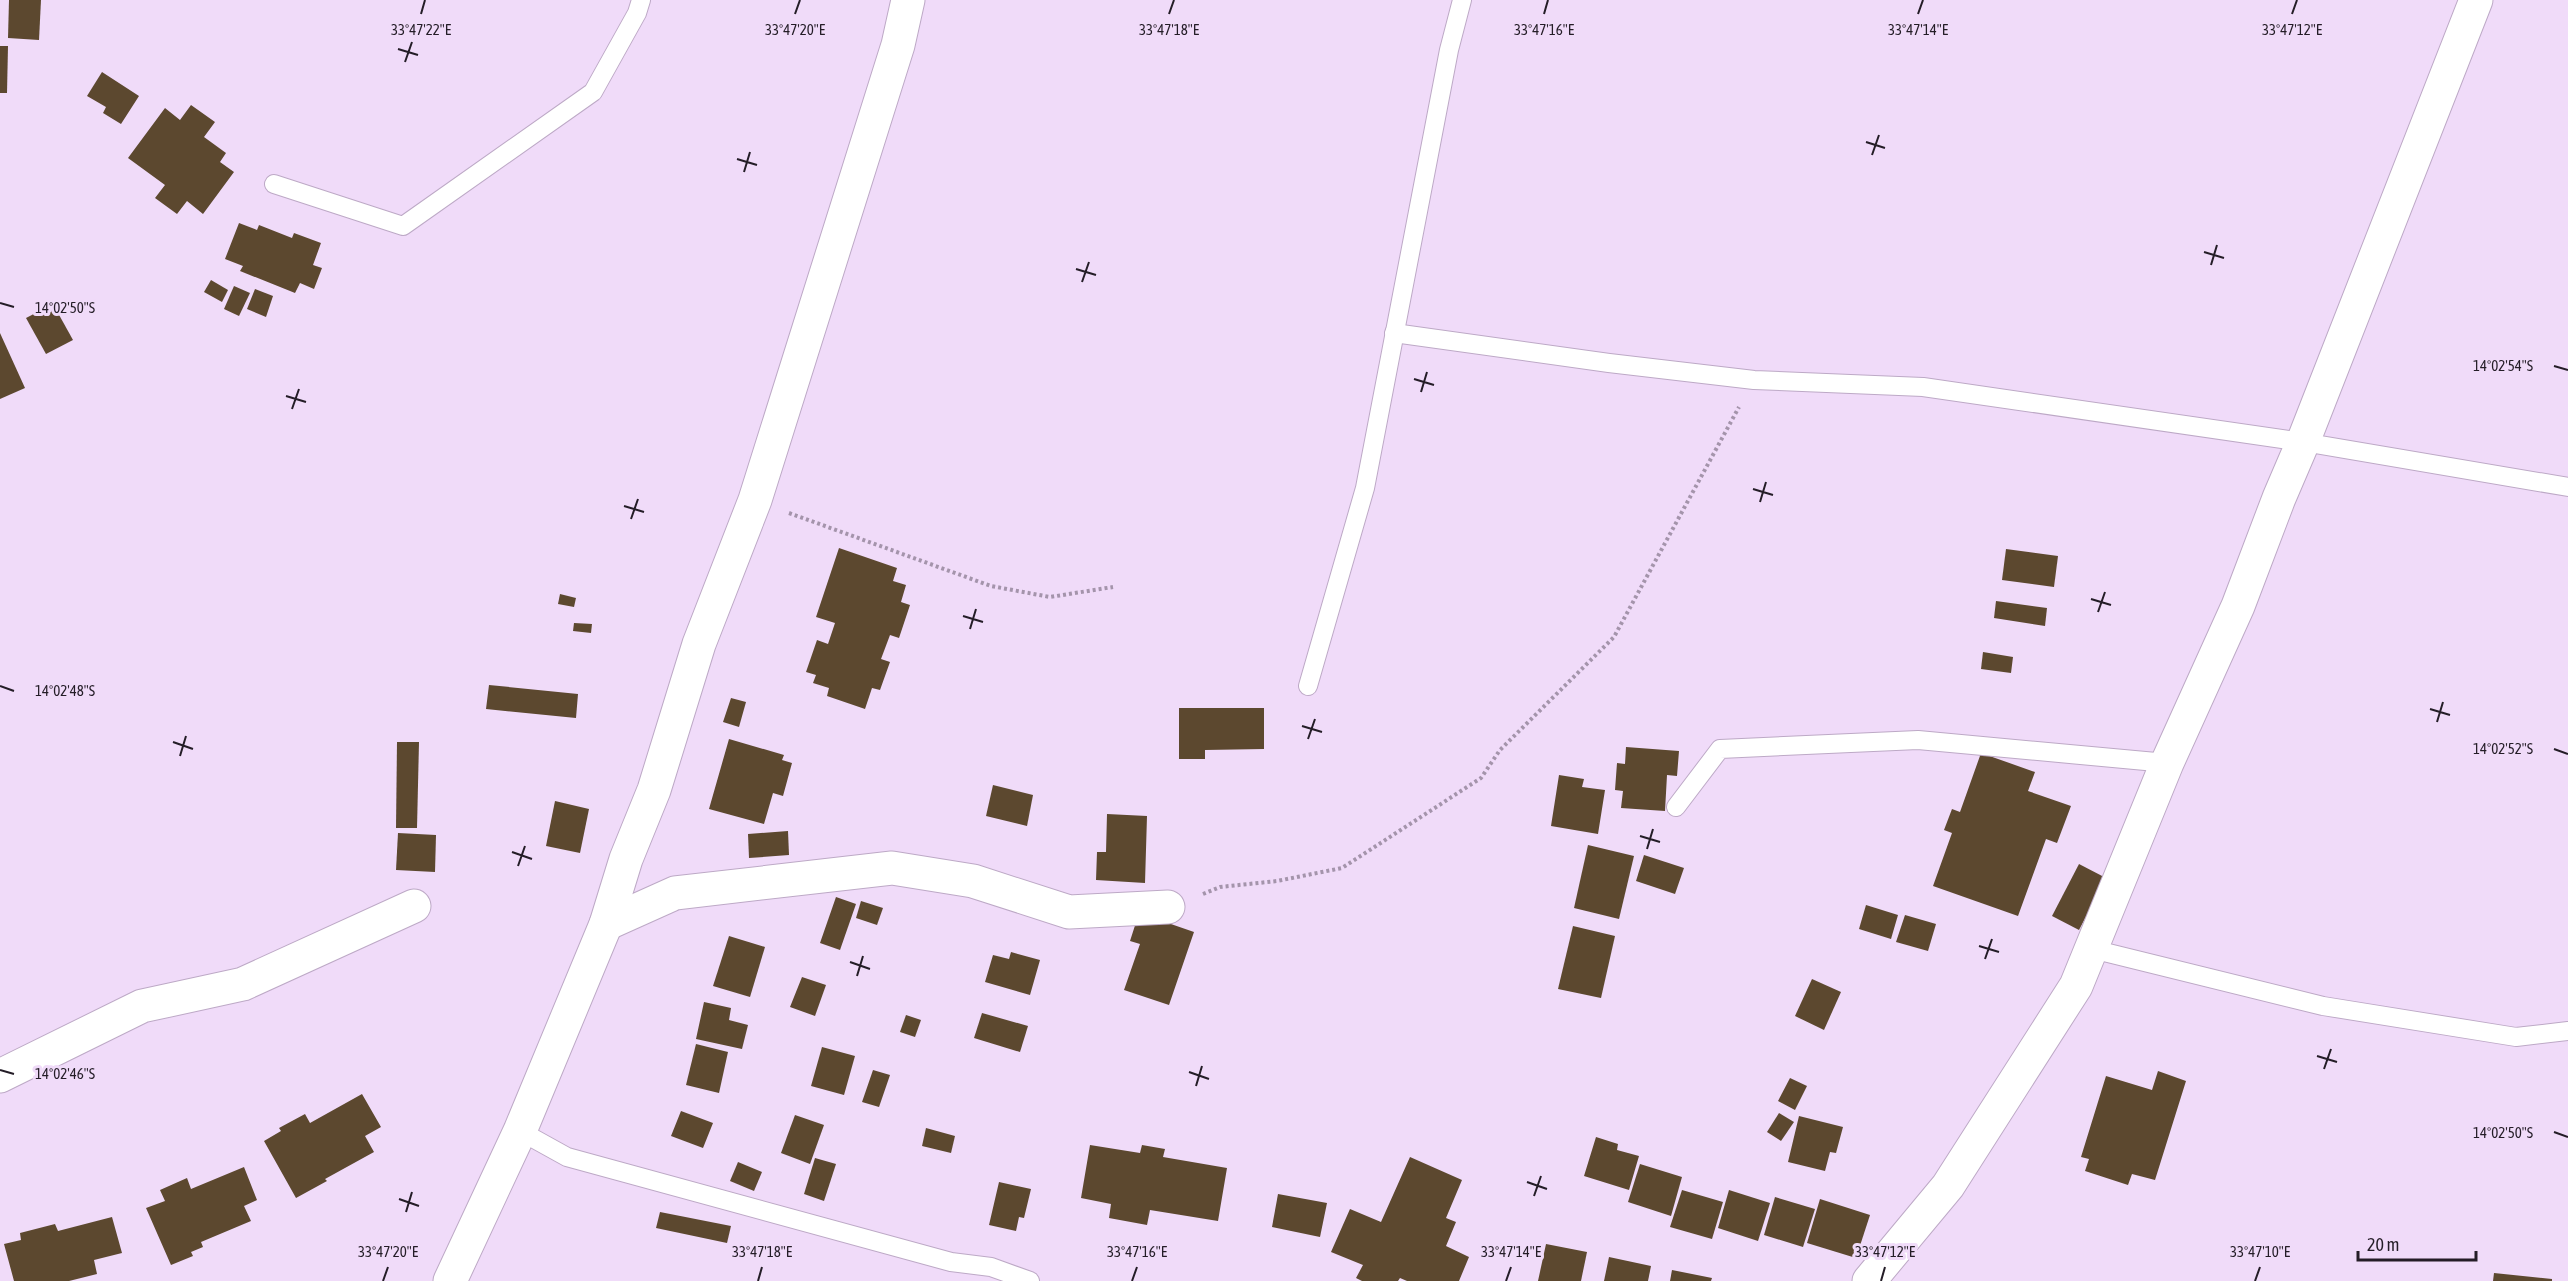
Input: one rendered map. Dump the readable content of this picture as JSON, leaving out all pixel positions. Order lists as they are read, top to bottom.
{
  "scale_bar": "20 m",
  "coordinates": [
    "33°47'22\"E",
    "33°47'20\"E",
    "33°47'18\"E",
    "33°47'16\"E",
    "33°47'14\"E",
    "33°47'12\"E",
    "14°02'50\"S",
    "14°02'54\"S",
    "14°02'48\"S",
    "14°02'52\"S",
    "14°02'46\"S",
    "33°47'10\"E"
  ]
}
